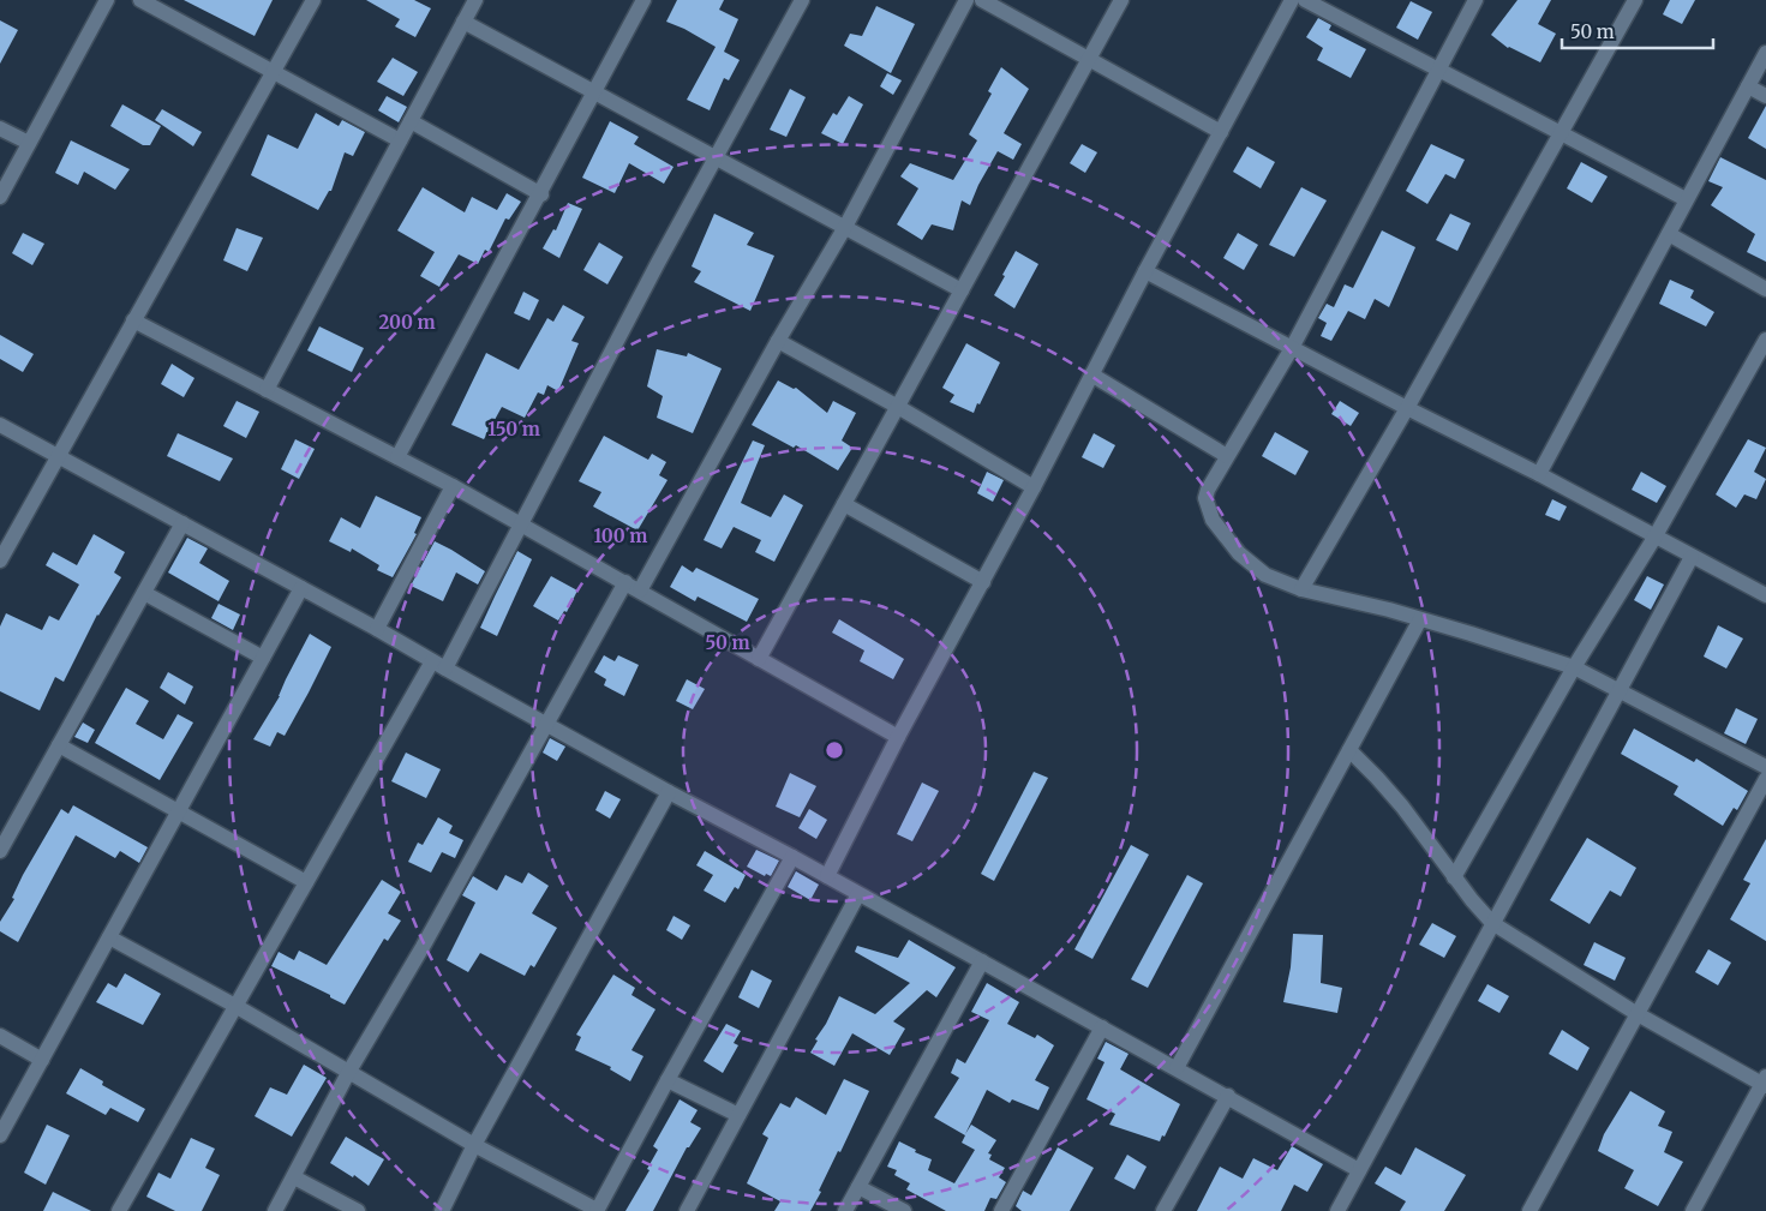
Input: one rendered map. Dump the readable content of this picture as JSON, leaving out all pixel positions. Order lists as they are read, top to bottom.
{
  "scale_bar": "50 m",
  "rings": [
    "200 m",
    "150 m",
    "100 m",
    "50 m"
  ]
}
